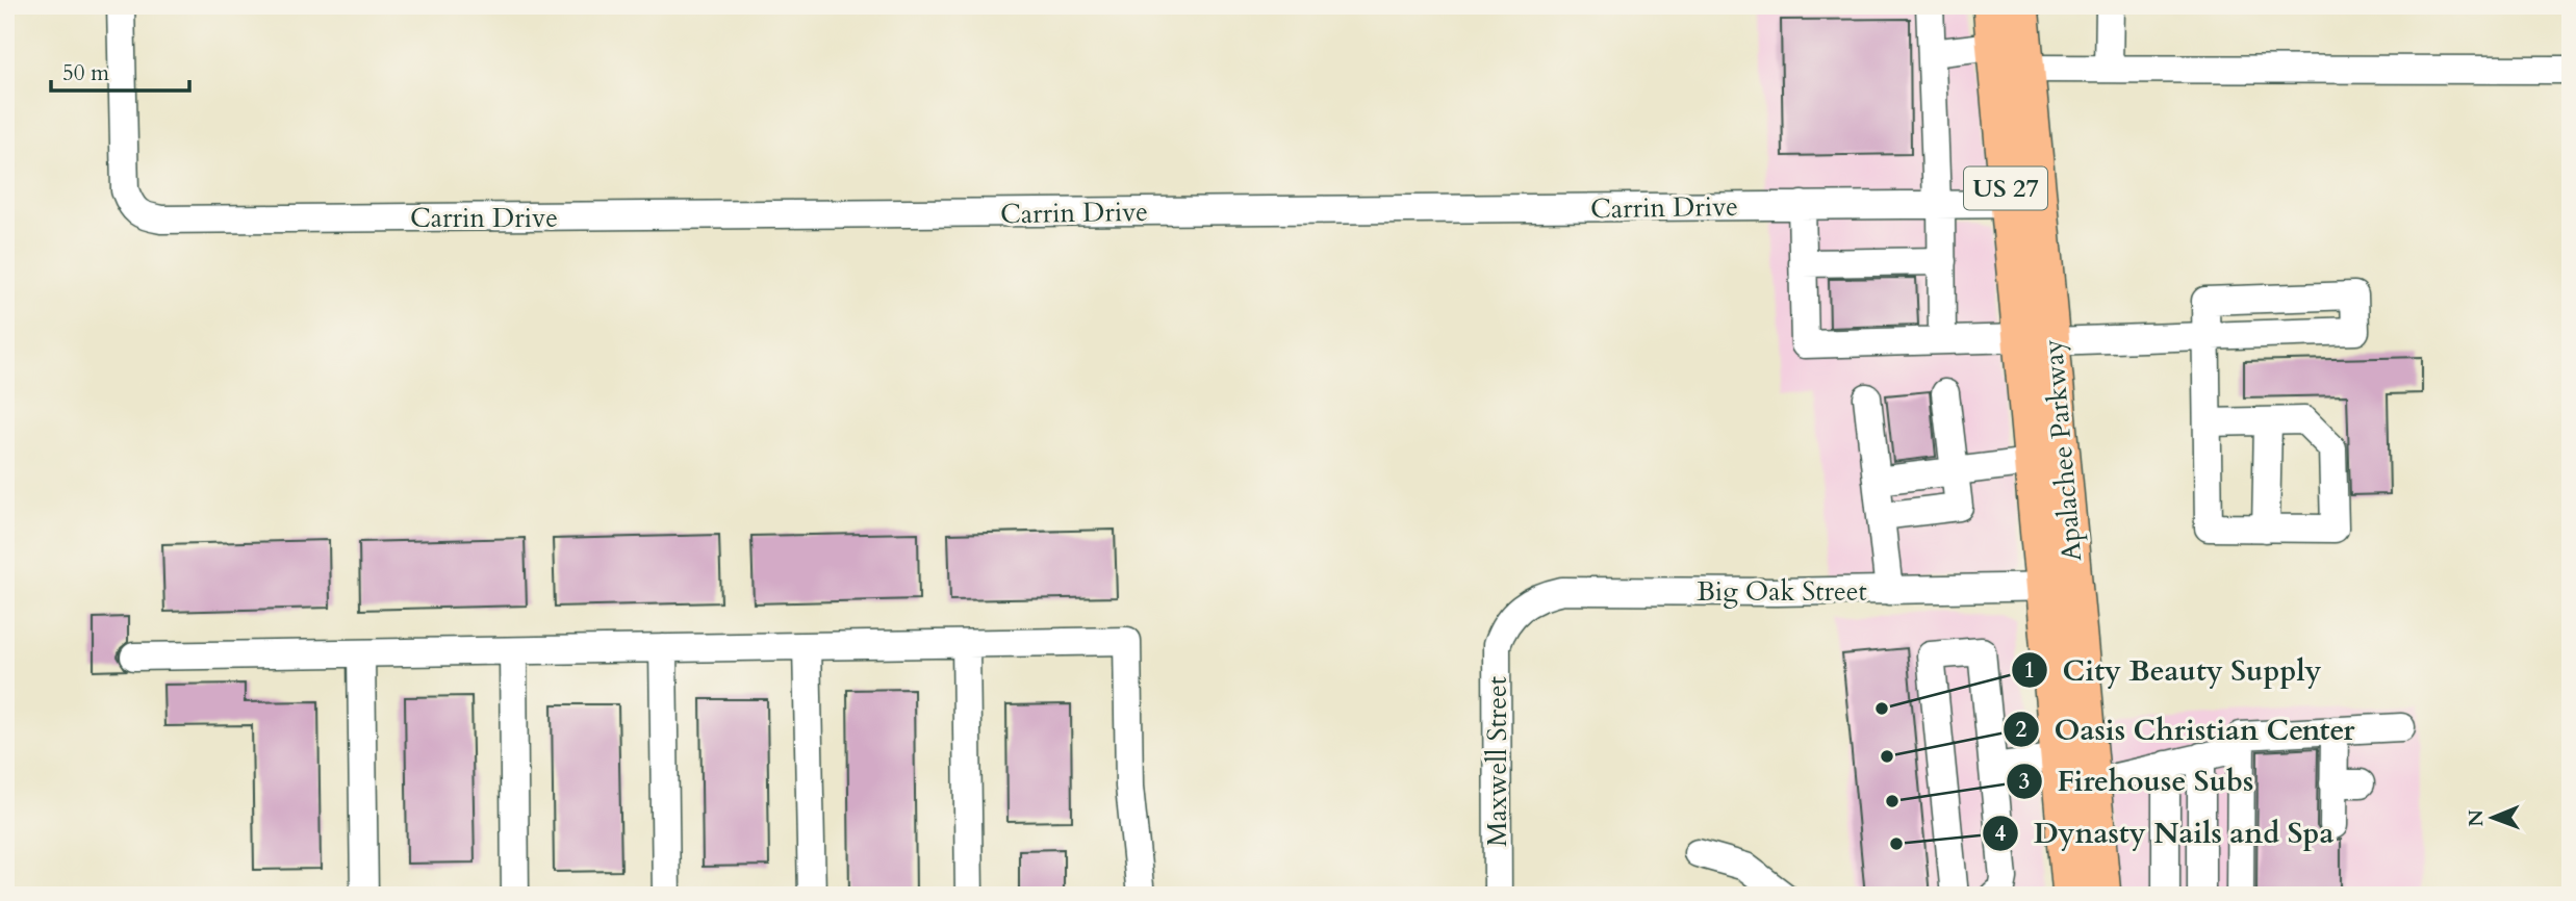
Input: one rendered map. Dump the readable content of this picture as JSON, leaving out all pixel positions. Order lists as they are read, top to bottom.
{
  "streets": {
    "main road": ["US 27", "Apalachee Parkway"],
    "street": ["Carrin Drive", "Big Oak Street", "Maxwell Street"]
  },
  "crossings": [
    ["Carrin Drive", "Apalachee Parkway"],
    ["Apalachee Parkway", "Big Oak Street"],
    ["Big Oak Street", "Maxwell Street"]
  ],
  "places": [
    "City Beauty Supply",
    "Oasis Christian Center",
    "Firehouse Subs",
    "Dynasty Nails and Spa"
  ],
  "scale_bar": "50 m",
  "north": "left"
}
